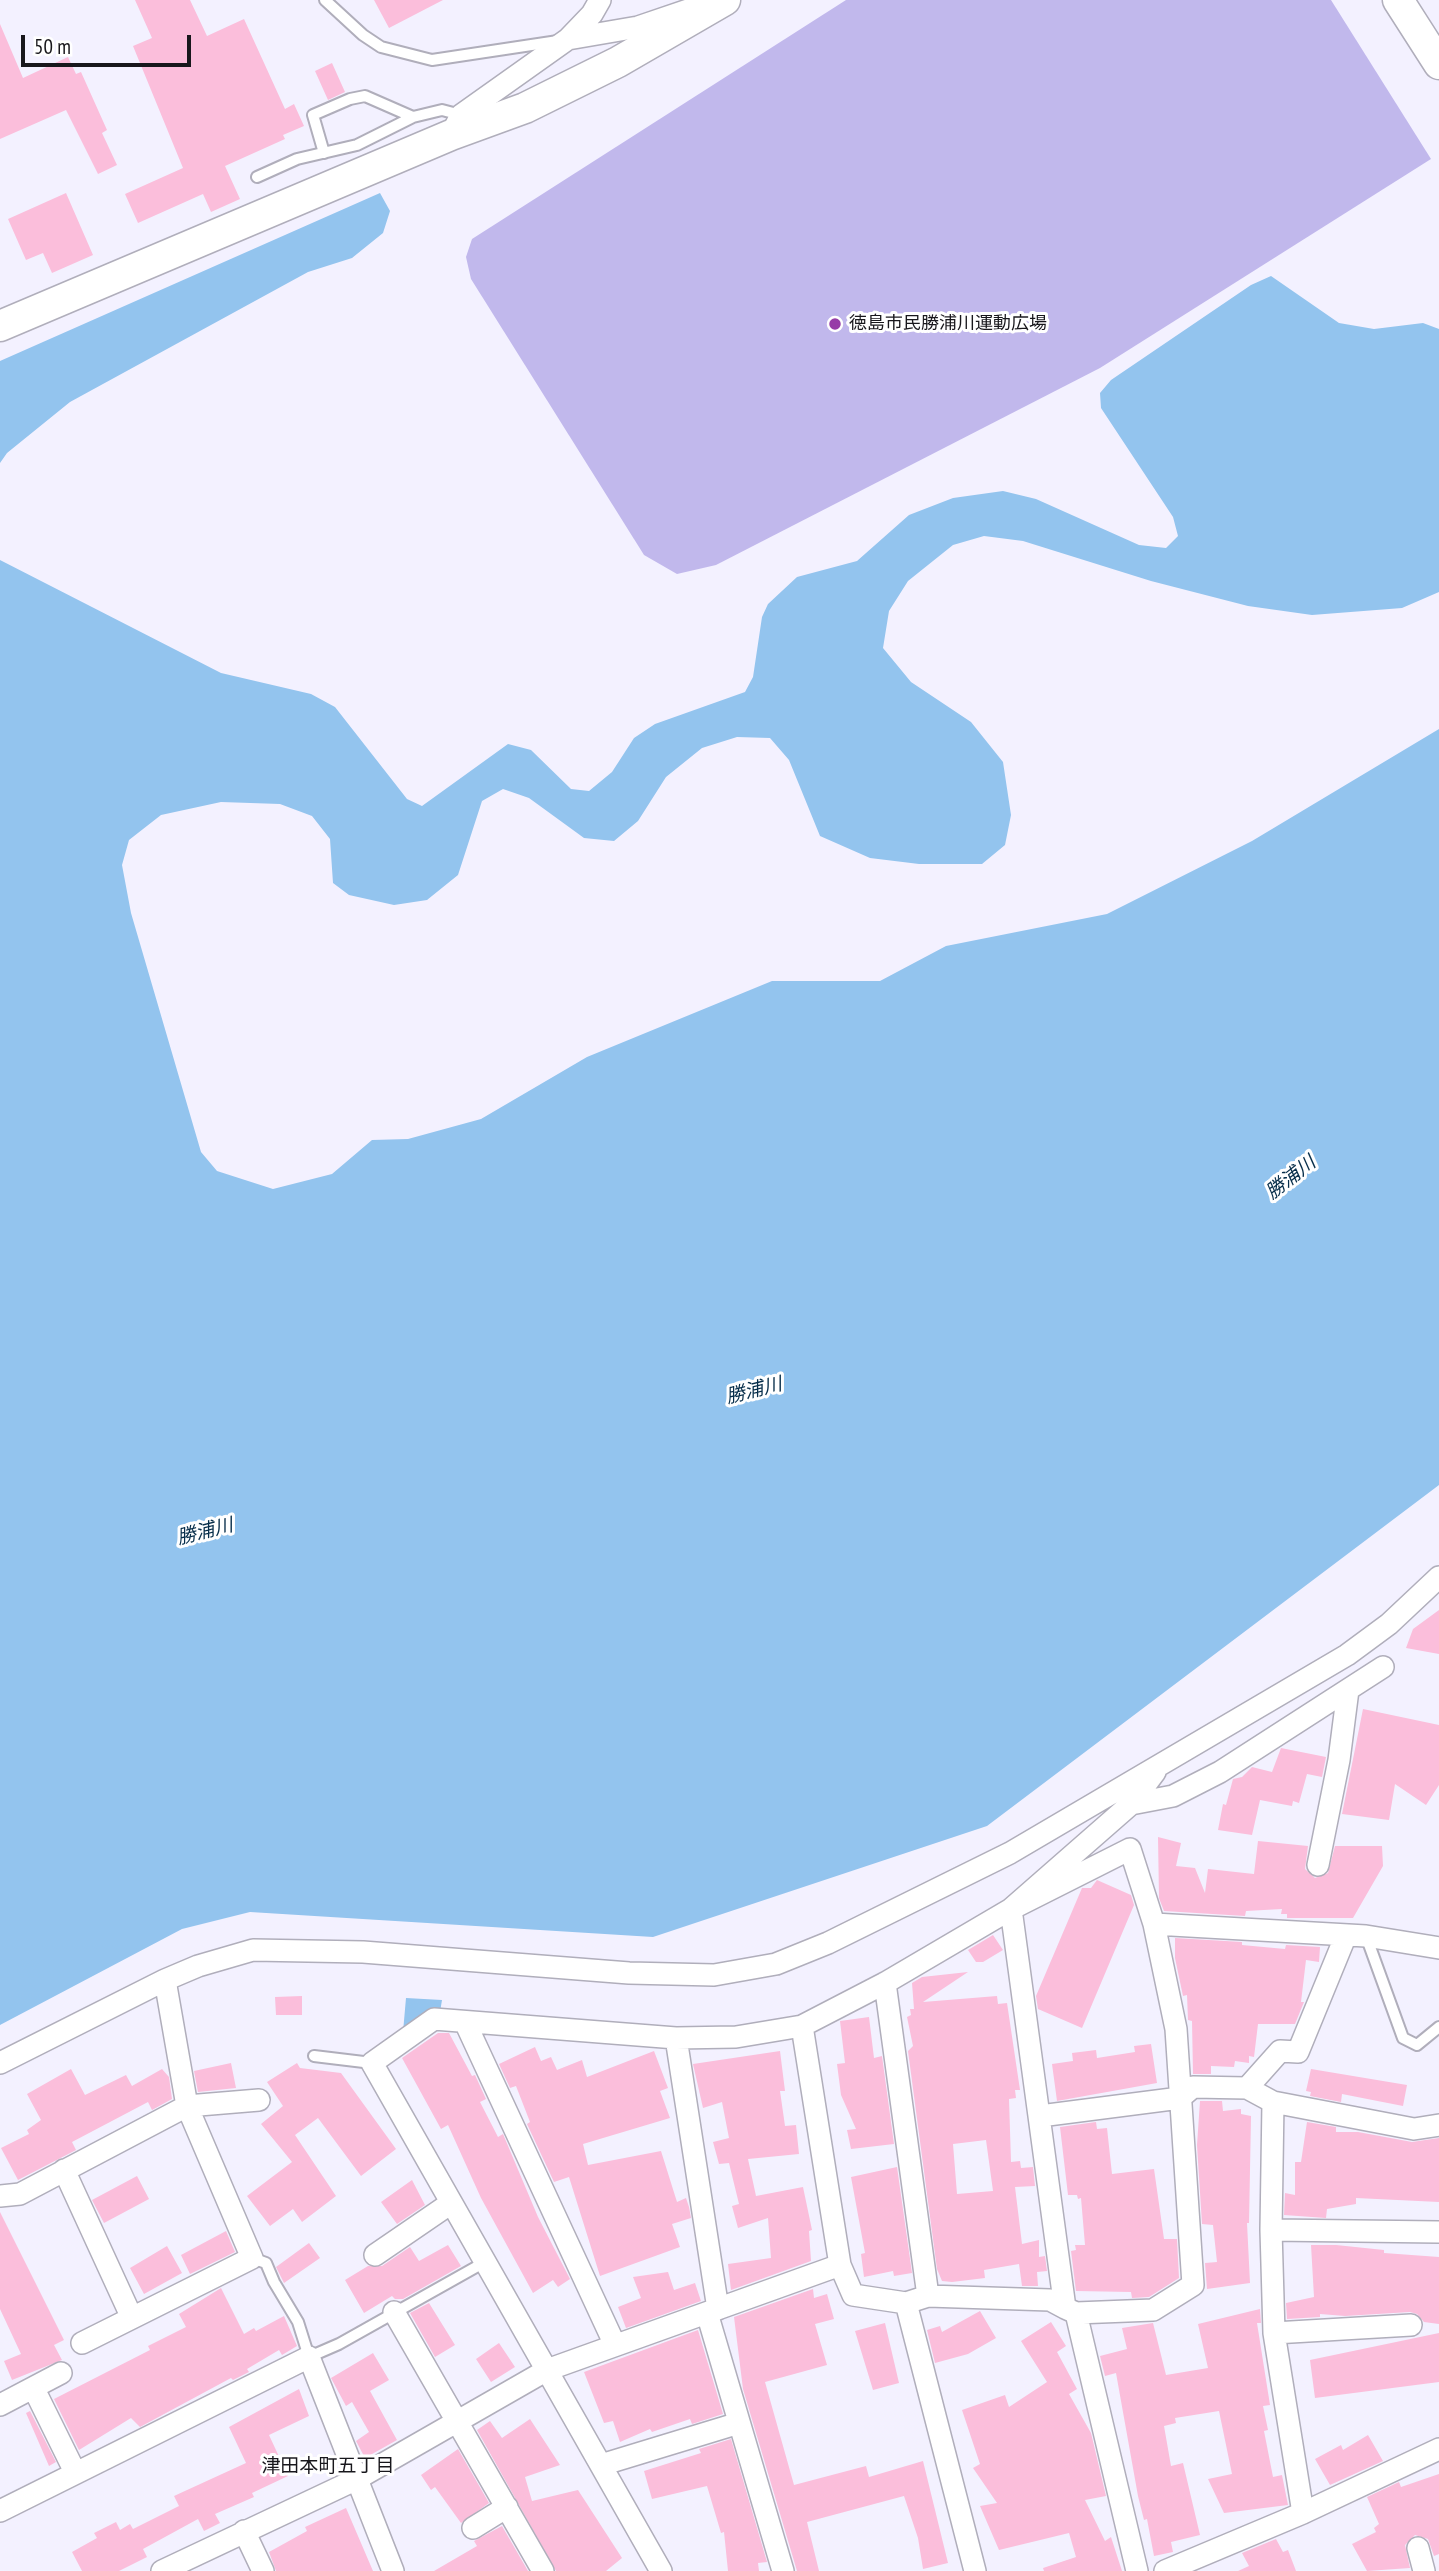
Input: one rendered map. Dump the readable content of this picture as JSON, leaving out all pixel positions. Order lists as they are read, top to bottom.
{
  "districts": ["津田本町五丁目"],
  "water": ["勝浦川"],
  "places": ["徳島市民勝浦川運動広場"],
  "scale_bar": "50 m"
}
